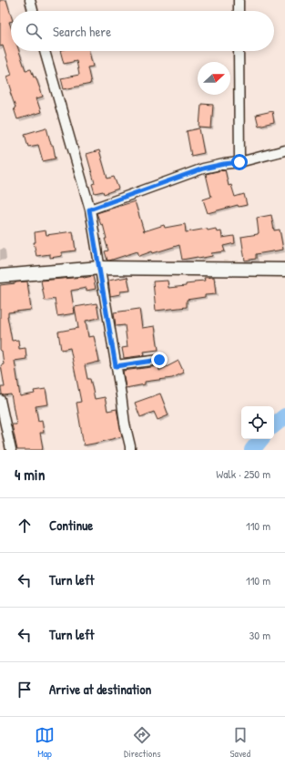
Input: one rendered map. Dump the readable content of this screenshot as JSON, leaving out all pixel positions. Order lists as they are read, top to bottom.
{
  "north": "right",
  "page": {
    "search": "Search here",
    "heading": ["4 min", "Walk · 250 m"],
    "list": [
      ["Continue", "110 m"],
      ["Turn left", "110 m"],
      ["Turn left", "30 m"],
      "Arrive at destination"
    ],
    "nav": ["Map", "Directions", "Saved"]
  }
}
